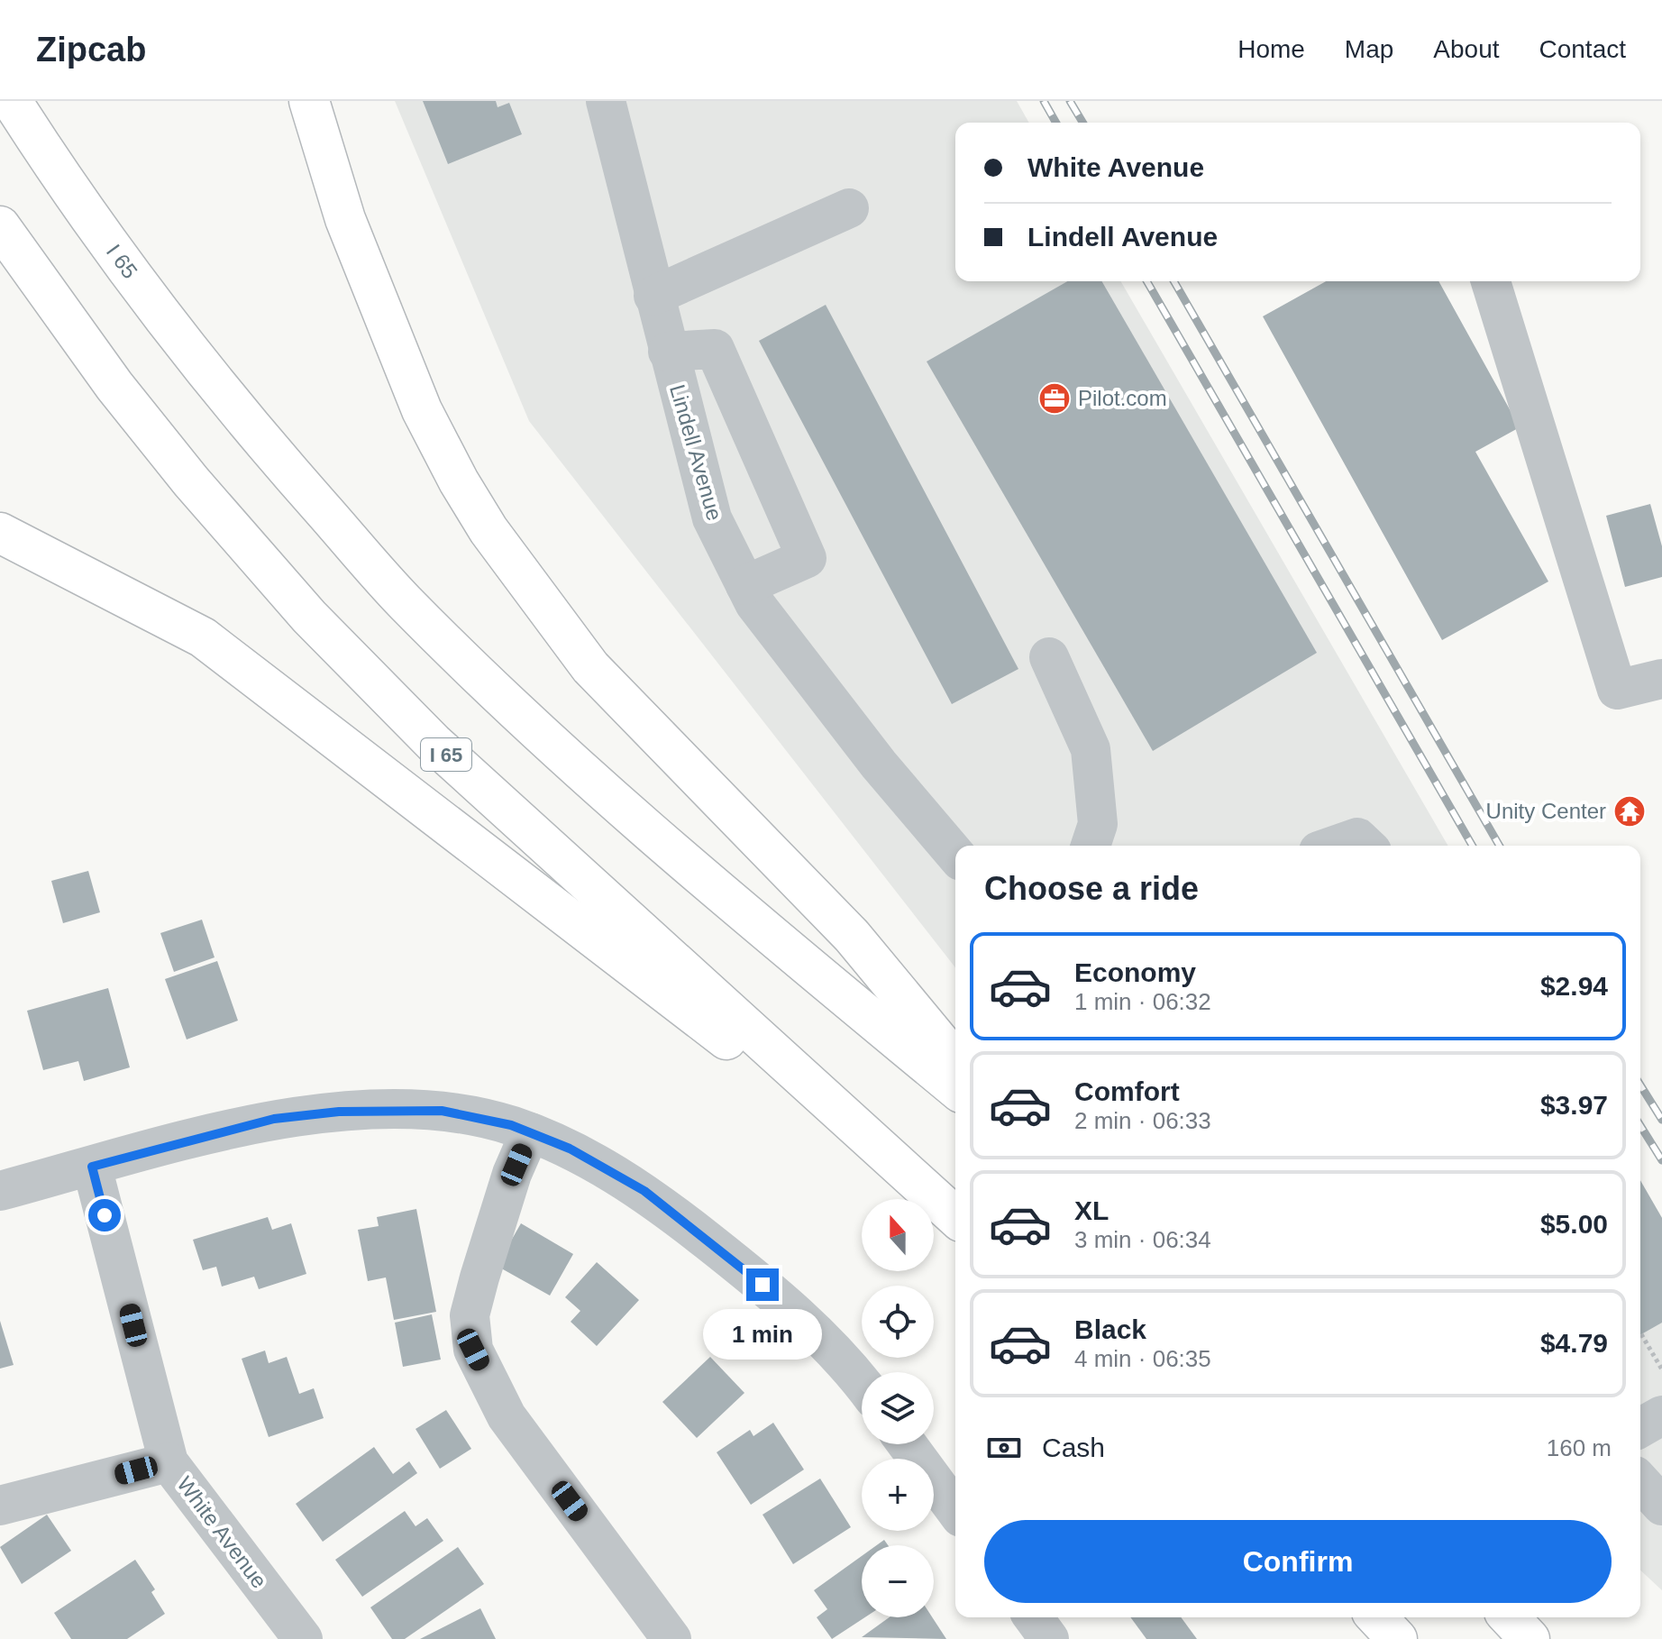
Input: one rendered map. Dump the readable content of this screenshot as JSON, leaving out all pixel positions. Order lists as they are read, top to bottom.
{
  "streets": {
    "highway": ["I 65"],
    "street": ["Lindell Avenue", "White Avenue"]
  },
  "places": {
    "office": ["Pilot.com"],
    "temple": ["Unity Center"]
  },
  "north": "top",
  "page": {
    "header": "Zipcab",
    "nav": [
      "Home",
      "Map",
      "About",
      "Contact"
    ],
    "banner": ["White Avenue", "Lindell Avenue"],
    "heading": "Choose a ride",
    "list": [
      {
        "name": "Economy",
        "note": "1 min · 06:32",
        "value": "$2.94"
      },
      {
        "name": "Comfort",
        "note": "2 min · 06:33",
        "value": "$3.97"
      },
      {
        "name": "XL",
        "note": "3 min · 06:34",
        "value": "$5.00"
      },
      {
        "name": "Black",
        "note": "4 min · 06:35",
        "value": "$4.79"
      }
    ],
    "map_buttons": ["+", "−"],
    "bubble": "1 min",
    "pay": ["Cash", "160 m"],
    "buttons": "Confirm"
  }
}
